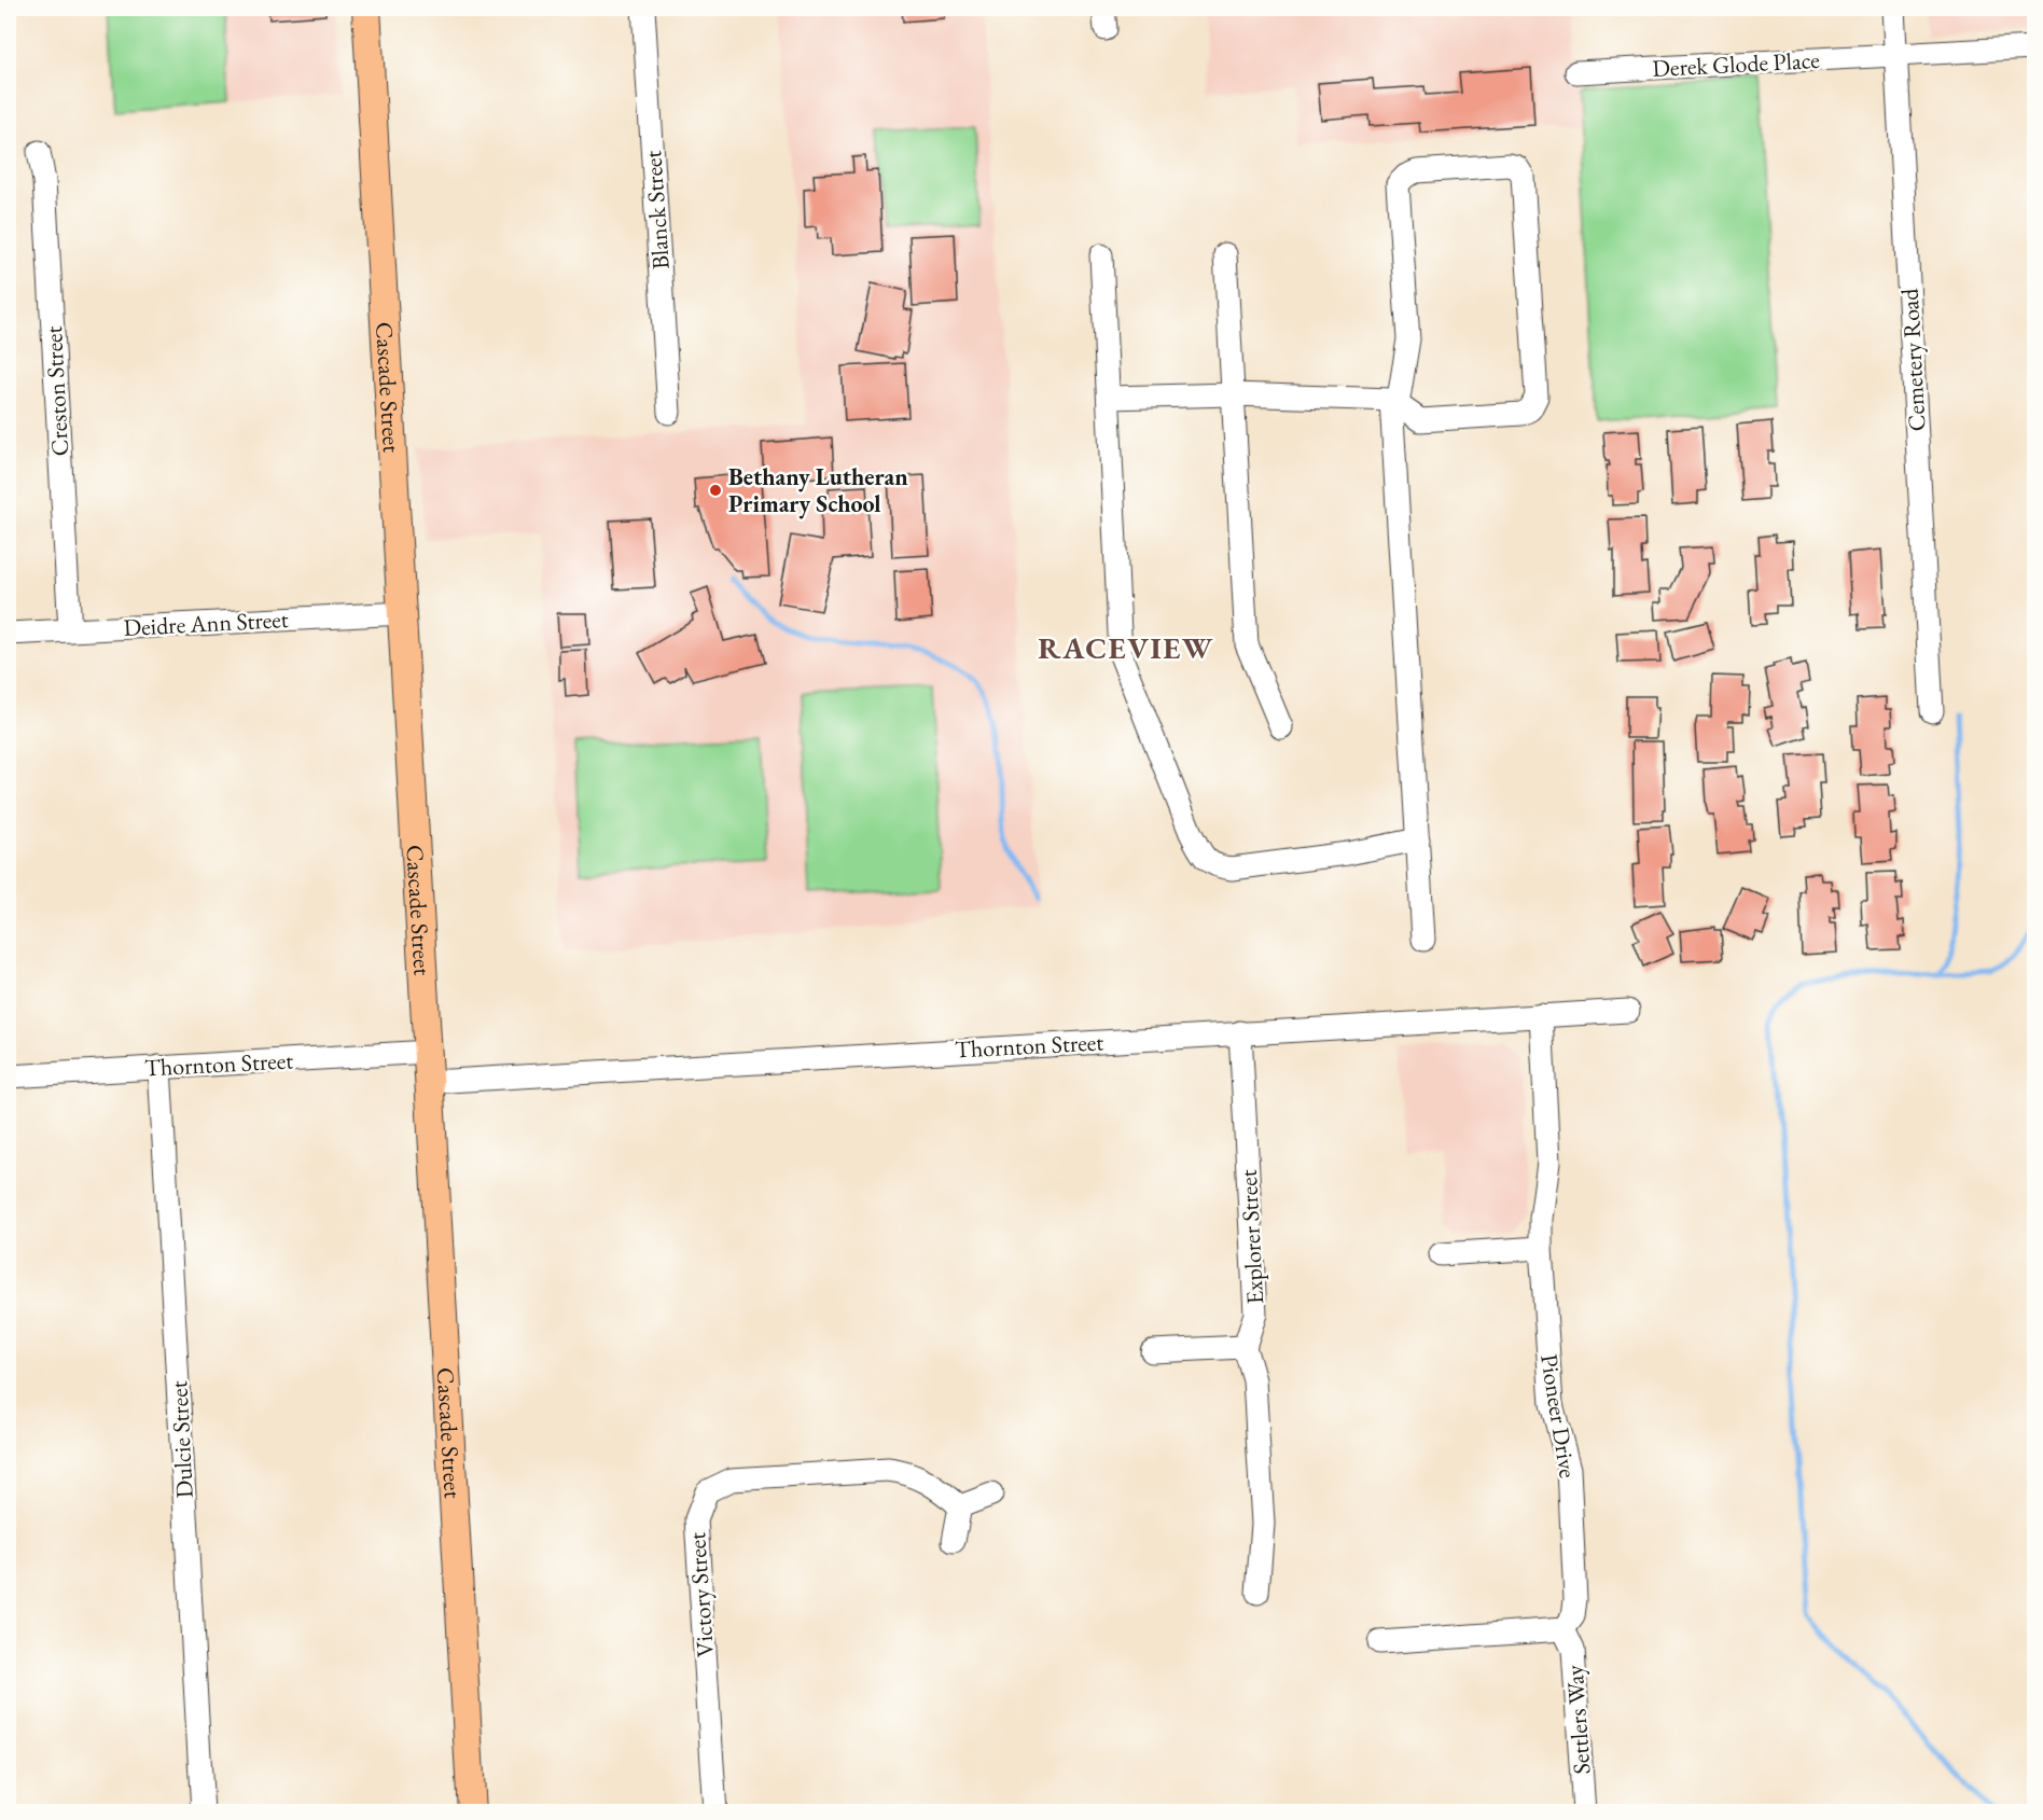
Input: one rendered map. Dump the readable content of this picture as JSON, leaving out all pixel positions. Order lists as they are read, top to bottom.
{
  "streets": {
    "main road": ["Cascade Street"],
    "street": [
      "Derek Glode Place",
      "Blanck Street",
      "Cemetery Road",
      "Creston Street",
      "Deidre Ann Street",
      "Thornton Street",
      "Explorer Street",
      "Pioneer Drive",
      "Dulcie Street",
      "Victory Street",
      "Settlers Way"
    ]
  },
  "crossings": [
    ["Derek Glode Place", "Cemetery Road"],
    ["Cascade Street", "Deidre Ann Street"],
    ["Cascade Street", "Thornton Street"],
    ["Creston Street", "Deidre Ann Street"],
    ["Thornton Street", "Explorer Street"],
    ["Thornton Street", "Pioneer Drive"],
    ["Thornton Street", "Dulcie Street"],
    ["Pioneer Drive", "Settlers Way"]
  ],
  "districts": ["RACEVIEW"],
  "places": ["Bethany Lutheran Primary School"]
}
